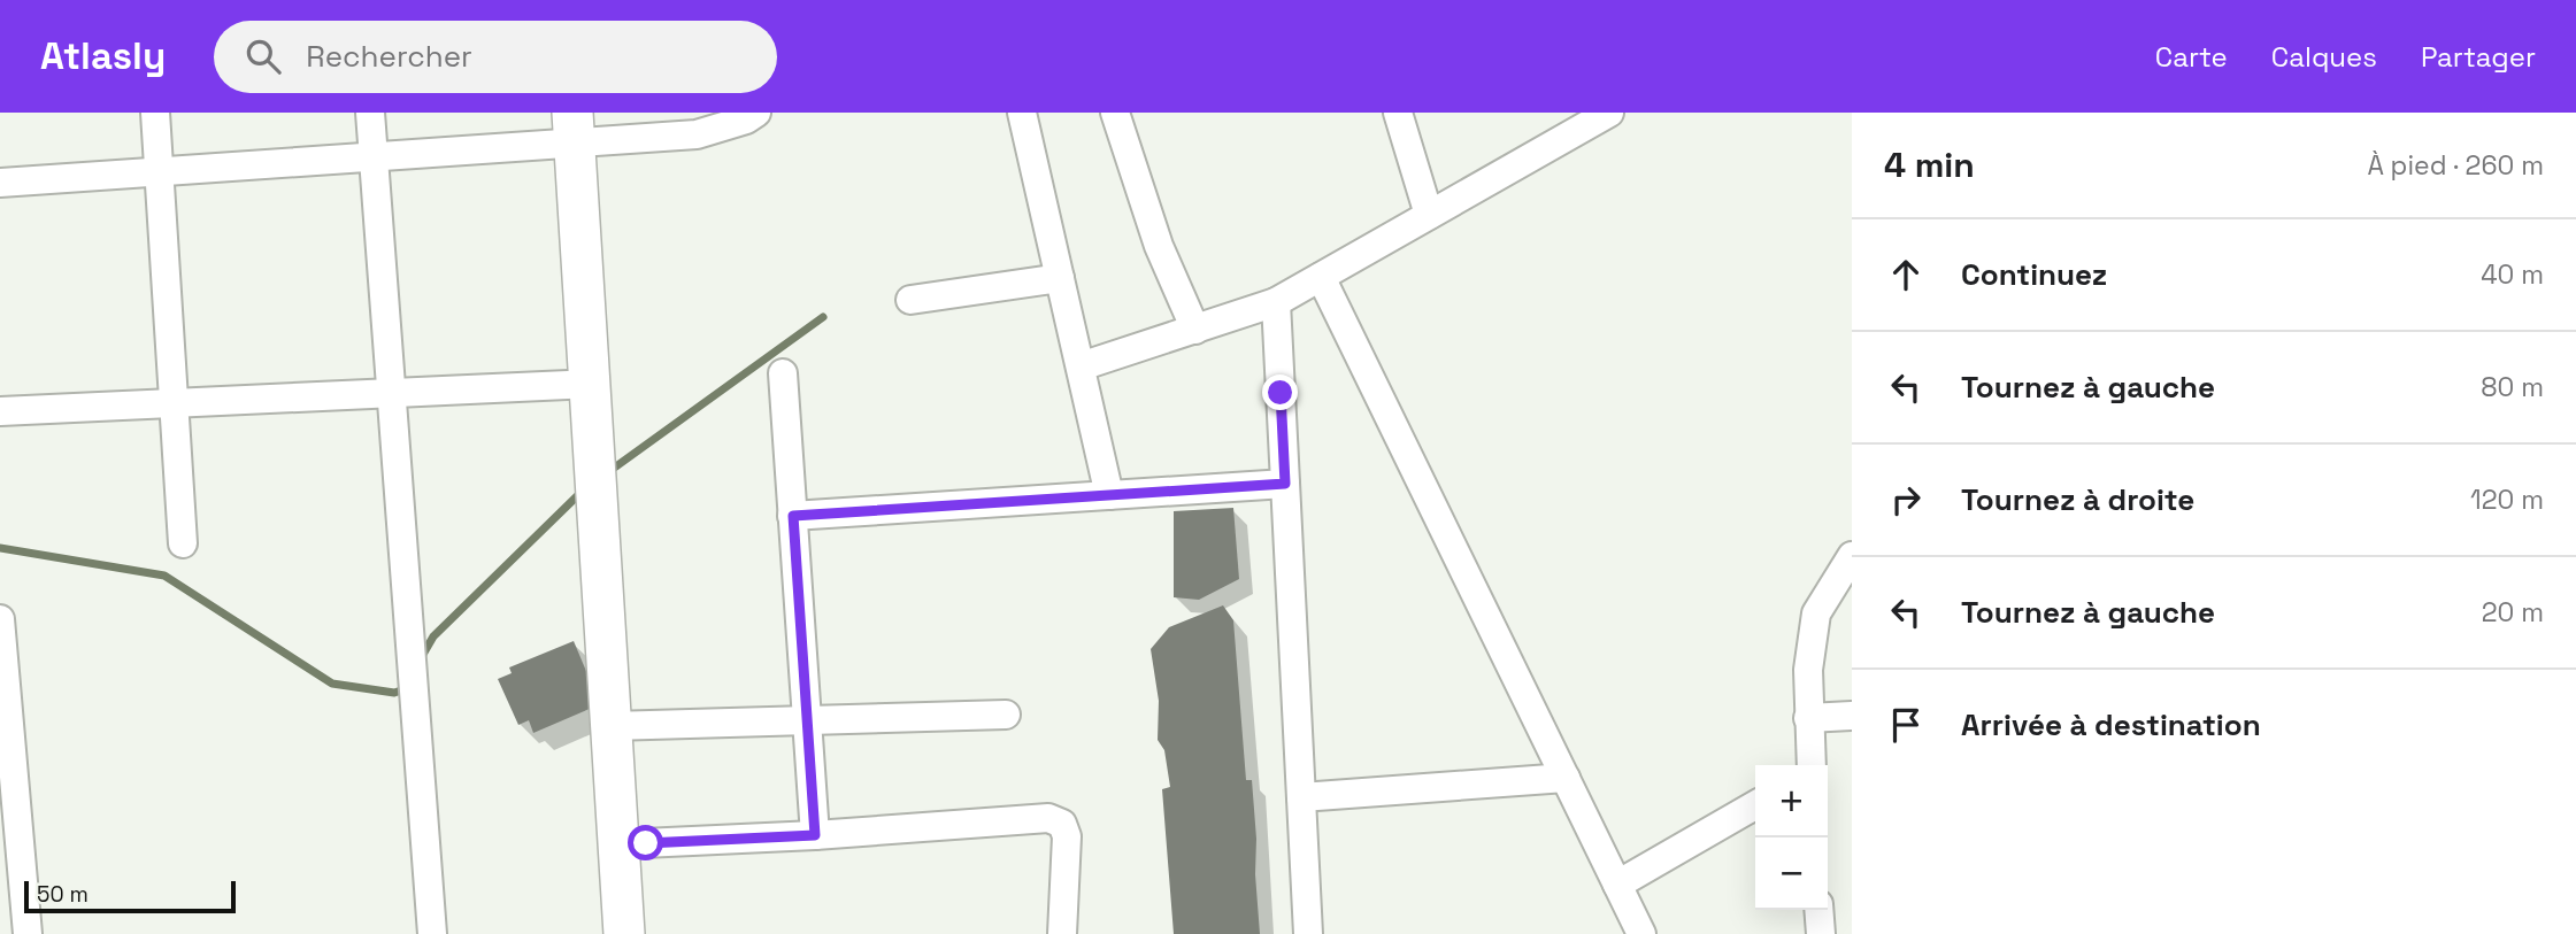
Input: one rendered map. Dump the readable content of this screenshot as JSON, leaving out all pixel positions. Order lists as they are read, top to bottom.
{
  "scale_bar": "50 m",
  "page": {
    "header": "Atlasly",
    "search": "Rechercher",
    "nav": ["Carte", "Calques", "Partager"],
    "heading": ["4 min", "À pied · 260 m"],
    "list": [
      ["Continuez", "40 m"],
      ["Tournez à gauche", "80 m"],
      ["Tournez à droite", "120 m"],
      ["Tournez à gauche", "20 m"],
      "Arrivée à destination"
    ],
    "map_buttons": ["+", "−"],
    "scale": "50 m"
  }
}
